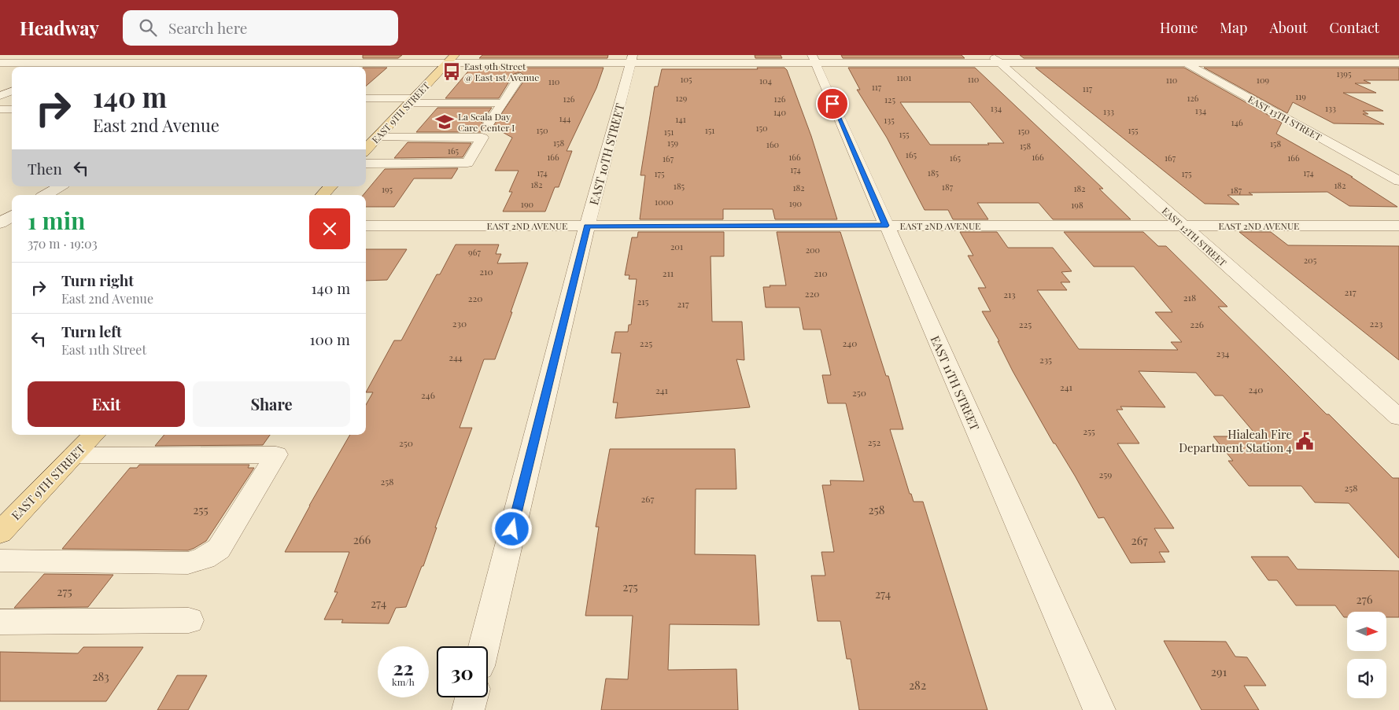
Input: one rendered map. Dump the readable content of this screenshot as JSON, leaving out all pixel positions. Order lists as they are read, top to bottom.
{
  "streets": {
    "main road": ["EAST 9TH STREET"],
    "street": [
      "EAST 13TH STREET",
      "EAST 10TH STREET",
      "EAST 2ND AVENUE",
      "EAST 12TH STREET",
      "EAST 11TH STREET"
    ]
  },
  "crossings": [
    ["EAST 10TH STREET", "EAST 2ND AVENUE"],
    ["EAST 2ND AVENUE", "EAST 12TH STREET"],
    ["EAST 2ND AVENUE", "EAST 11TH STREET"]
  ],
  "places": {
    "bus stop": ["East 9th Street @ East 1st Avenue"],
    "school or university": ["La Scala Day Care Center I"],
    "public building": ["Hialeah Fire Department Station 4"]
  },
  "house_numbers": [
    "1395",
    "1101",
    "105",
    "110",
    "110",
    "109",
    "104",
    "110",
    "117",
    "117",
    "119",
    "129",
    "126",
    "126",
    "126",
    "125",
    "134",
    "133",
    "134",
    "133",
    "140",
    "144",
    "141",
    "135",
    "146",
    "150",
    "150",
    "151",
    "155",
    "150",
    "151",
    "155",
    "158",
    "159",
    "158",
    "160",
    "158",
    "165",
    "165",
    "166",
    "166",
    "166",
    "165",
    "167",
    "166",
    "167",
    "174",
    "174",
    "185",
    "174",
    "175",
    "175",
    "182",
    "182",
    "185",
    "187",
    "182",
    "182",
    "195",
    "187",
    "1000",
    "190",
    "190",
    "198",
    "201",
    "200",
    "967",
    "205",
    "210",
    "211",
    "210",
    "217",
    "220",
    "213",
    "218",
    "220",
    "215",
    "217",
    "230",
    "223",
    "225",
    "226",
    "225",
    "240",
    "234",
    "244",
    "235",
    "241",
    "240",
    "241",
    "250",
    "246",
    "255",
    "252",
    "250",
    "259",
    "258",
    "258",
    "267",
    "255",
    "258",
    "266",
    "267",
    "275",
    "275",
    "274",
    "276",
    "274",
    "291",
    "283",
    "282"
  ],
  "north": "right",
  "page": {
    "header": "Headway",
    "search": "Search here",
    "nav": [
      "Home",
      "Map",
      "About",
      "Contact"
    ],
    "turn": ["140 m", "East 2nd Avenue"],
    "then": "Then",
    "heading": ["1 min", "370 m · 19:03"],
    "list": [
      {
        "name": "Turn right",
        "note": "East 2nd Avenue",
        "value": "140 m"
      },
      {
        "name": "Turn left",
        "note": "East 11th Street",
        "value": "100 m"
      }
    ],
    "buttons": ["Exit", "Share"],
    "speed": "22 km/h",
    "limit": "30"
  }
}
